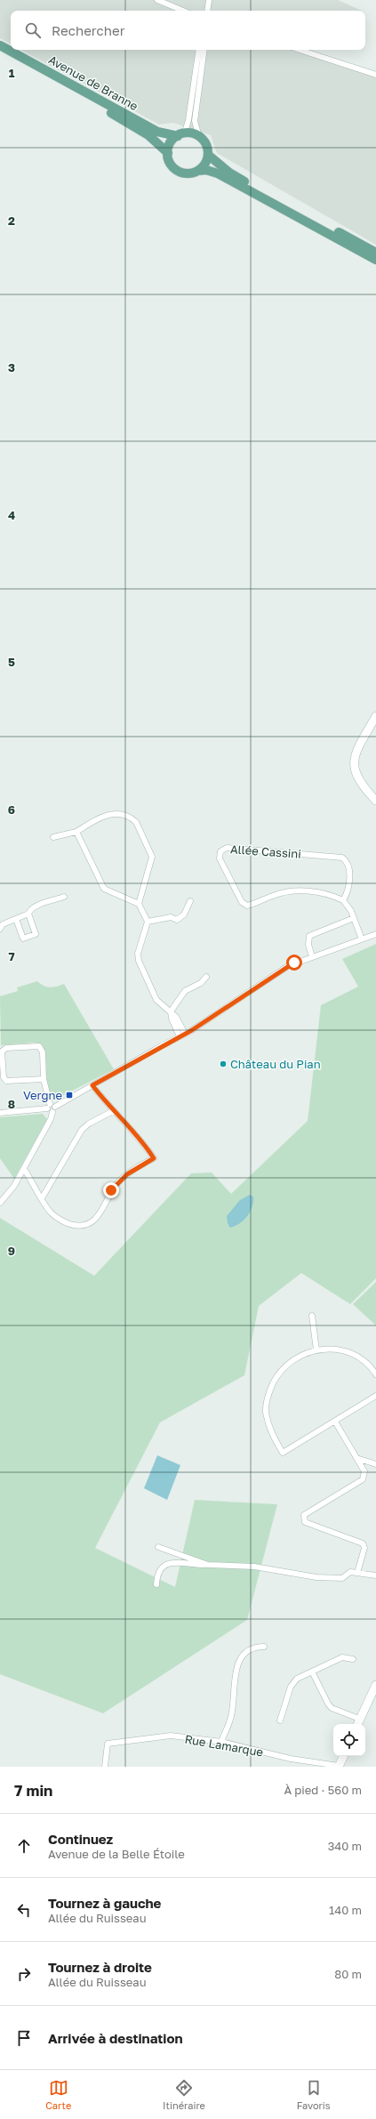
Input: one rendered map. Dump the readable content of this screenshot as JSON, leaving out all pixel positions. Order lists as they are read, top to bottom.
{
  "streets": {
    "main road": ["Avenue de Branne"],
    "street": ["Allée Cassini", "Rue Lamarque"]
  },
  "places": {
    "other": ["Château du Pian"],
    "transit": ["Vergne"]
  },
  "page": {
    "search": "Rechercher",
    "heading": ["7 min", "À pied · 560 m"],
    "list": [
      ["Continuez", "Avenue de la Belle Étoile", "340 m"],
      ["Tournez à gauche", "Allée du Ruisseau", "140 m"],
      ["Tournez à droite", "Allée du Ruisseau", "80 m"],
      "Arrivée à destination"
    ],
    "nav": ["Carte", "Itinéraire", "Favoris"]
  },
  "grid": {
    "rows": [
      "1",
      "2",
      "3",
      "4",
      "5",
      "6",
      "7",
      "8",
      "9"
    ]
  }
}
